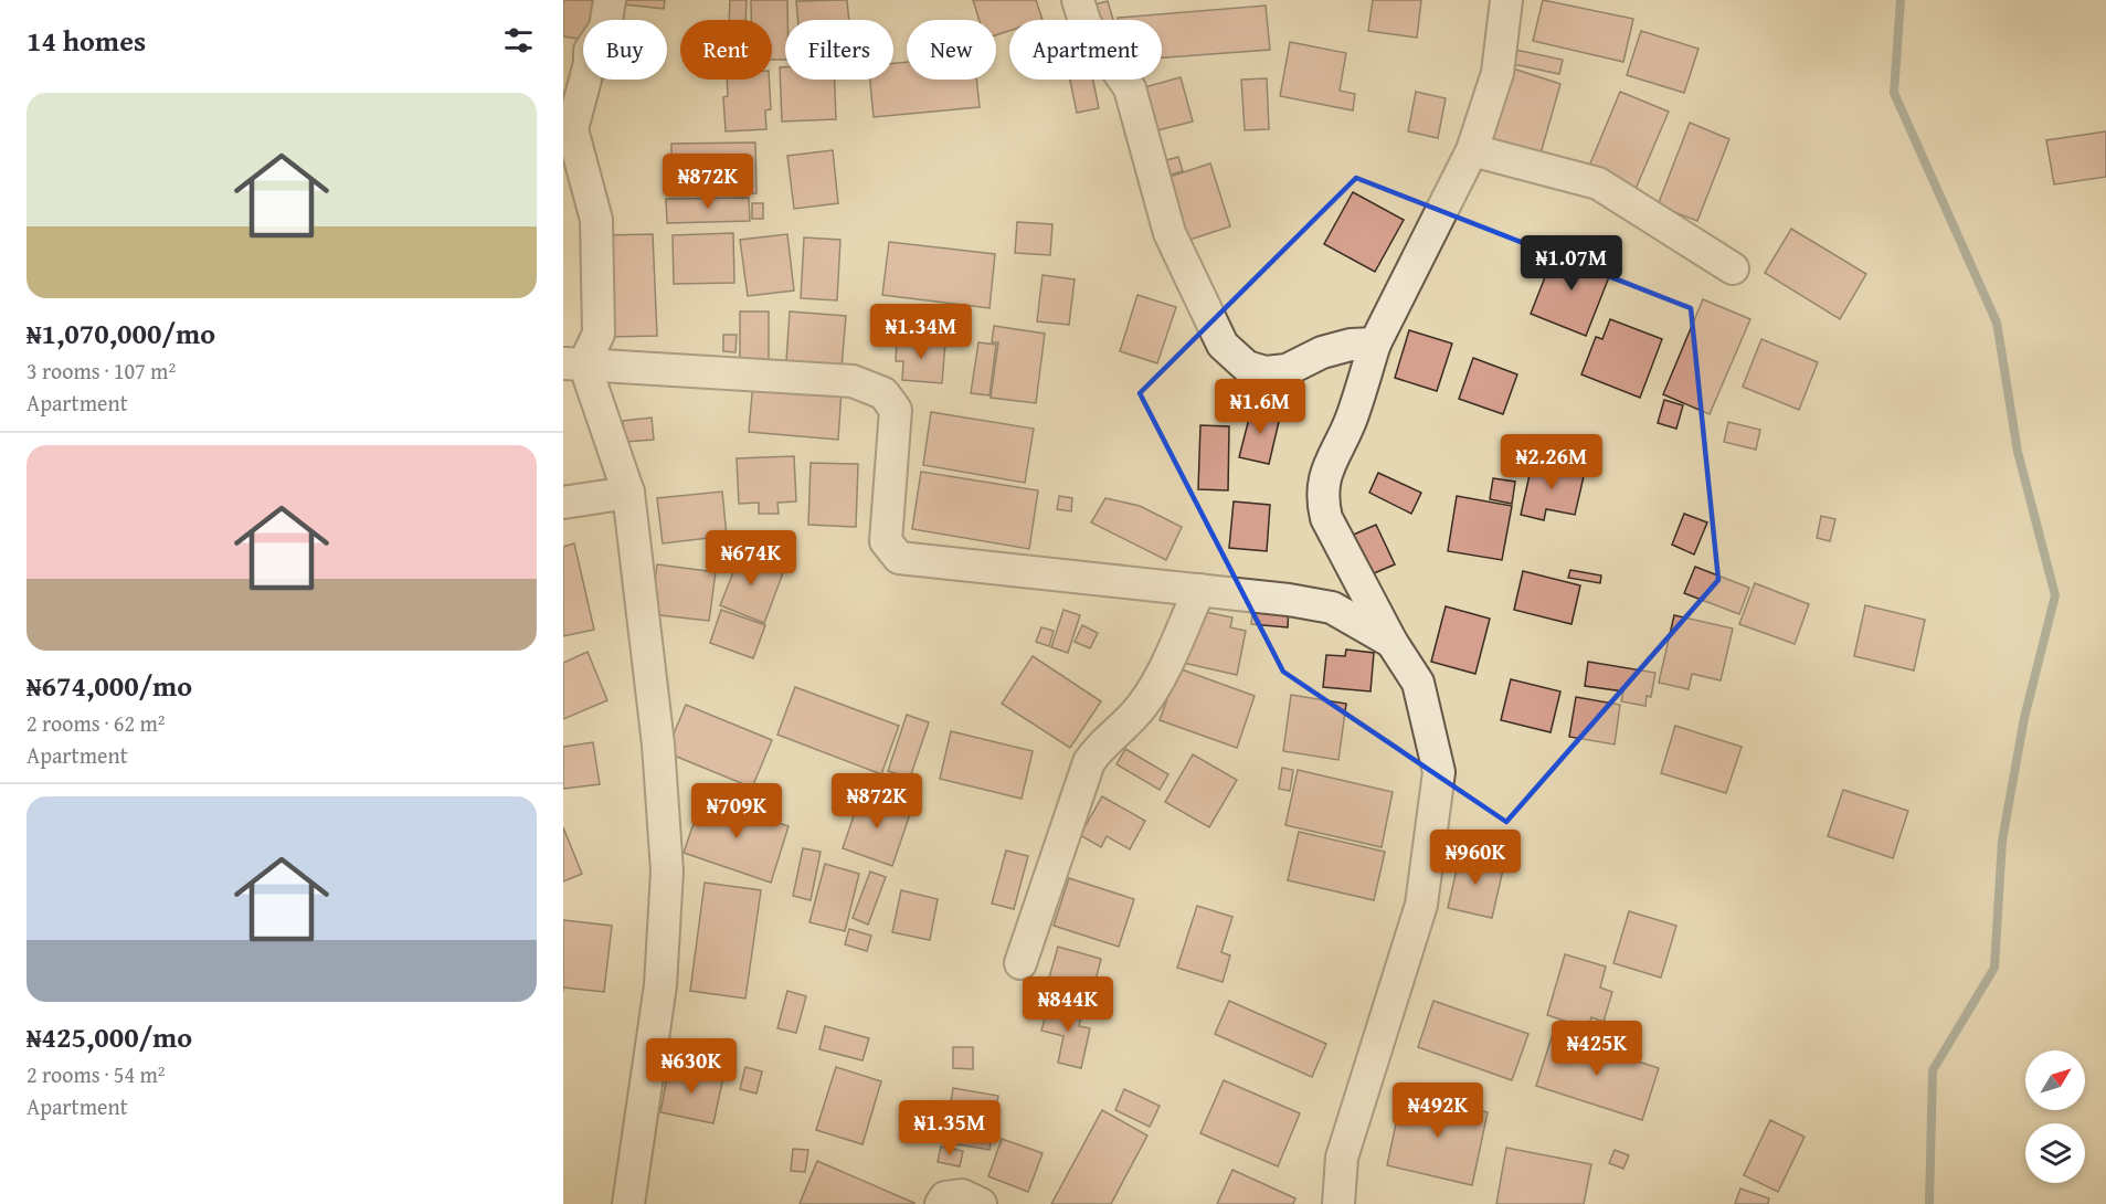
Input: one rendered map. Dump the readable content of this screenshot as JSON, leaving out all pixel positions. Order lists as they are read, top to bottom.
{
  "north": "top right",
  "page": {
    "heading": "14 homes",
    "chip": [
      "Buy",
      "Rent",
      "Filters",
      "New",
      "Apartment"
    ],
    "list": [
      {
        "name": "₦1,070,000/mo",
        "note": "3 rooms · 107 m² · Apartment"
      },
      {
        "name": "₦674,000/mo",
        "note": "2 rooms · 62 m² · Apartment"
      },
      {
        "name": "₦425,000/mo",
        "note": "2 rooms · 54 m² · Apartment"
      }
    ],
    "price": [
      "₦872K",
      "₦1.07M",
      "₦1.34M",
      "₦1.6M",
      "₦2.26M",
      "₦674K",
      "₦872K",
      "₦709K",
      "₦960K",
      "₦844K",
      "₦425K",
      "₦630K",
      "₦492K",
      "₦1.35M"
    ]
  }
}
